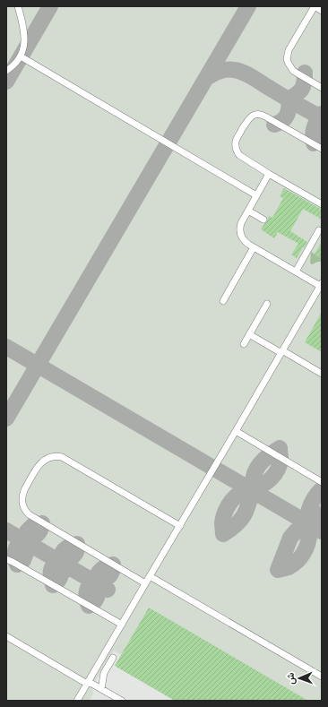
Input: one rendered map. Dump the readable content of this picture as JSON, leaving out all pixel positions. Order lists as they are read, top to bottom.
{
  "north": "left"
}
